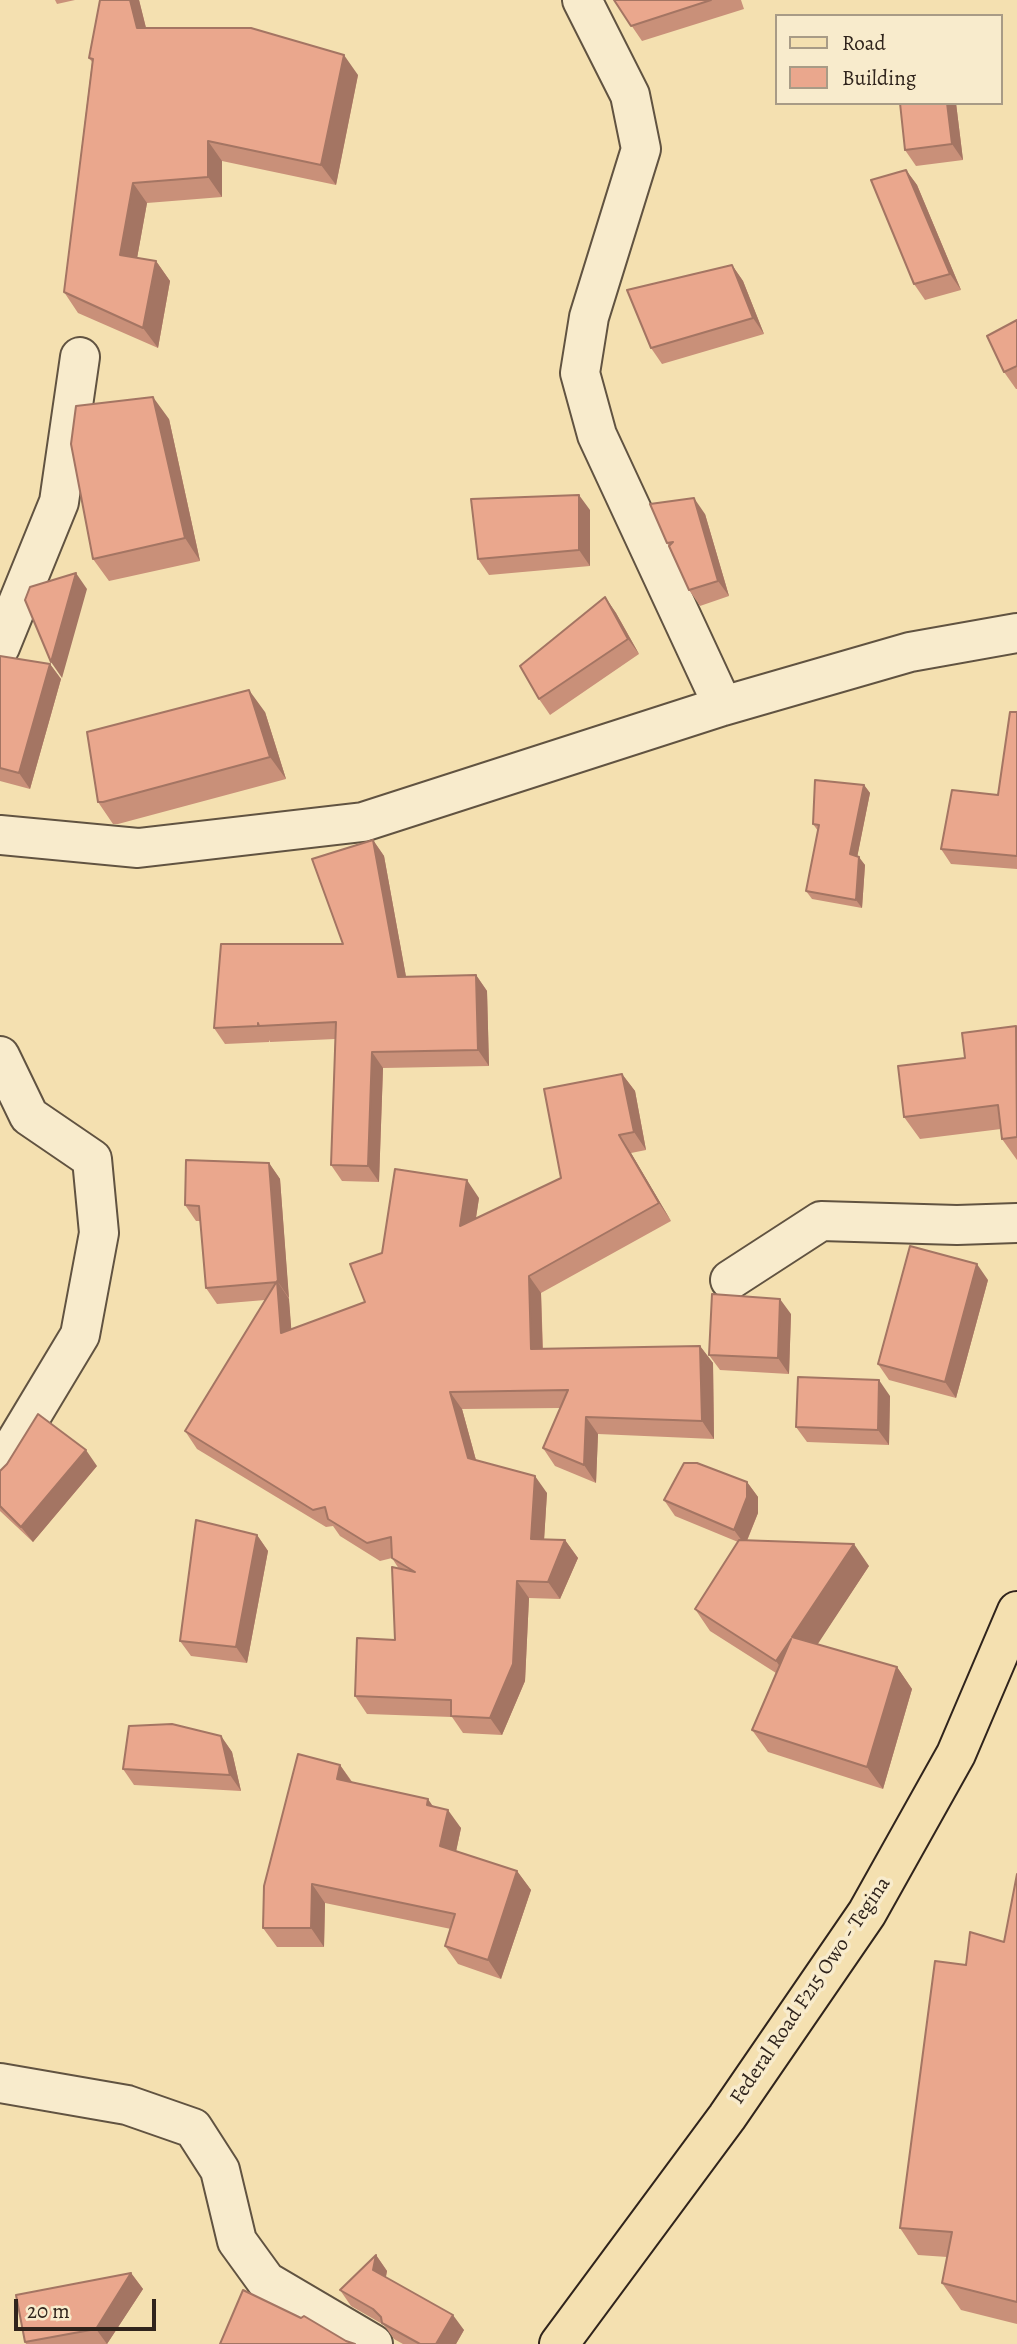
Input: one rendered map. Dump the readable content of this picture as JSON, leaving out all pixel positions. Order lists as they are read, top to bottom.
{
  "streets": {
    "main road": ["Federal Road F215 Owo - Tegina"]
  },
  "legend": ["Road", "Building"],
  "scale_bar": "20 m"
}
